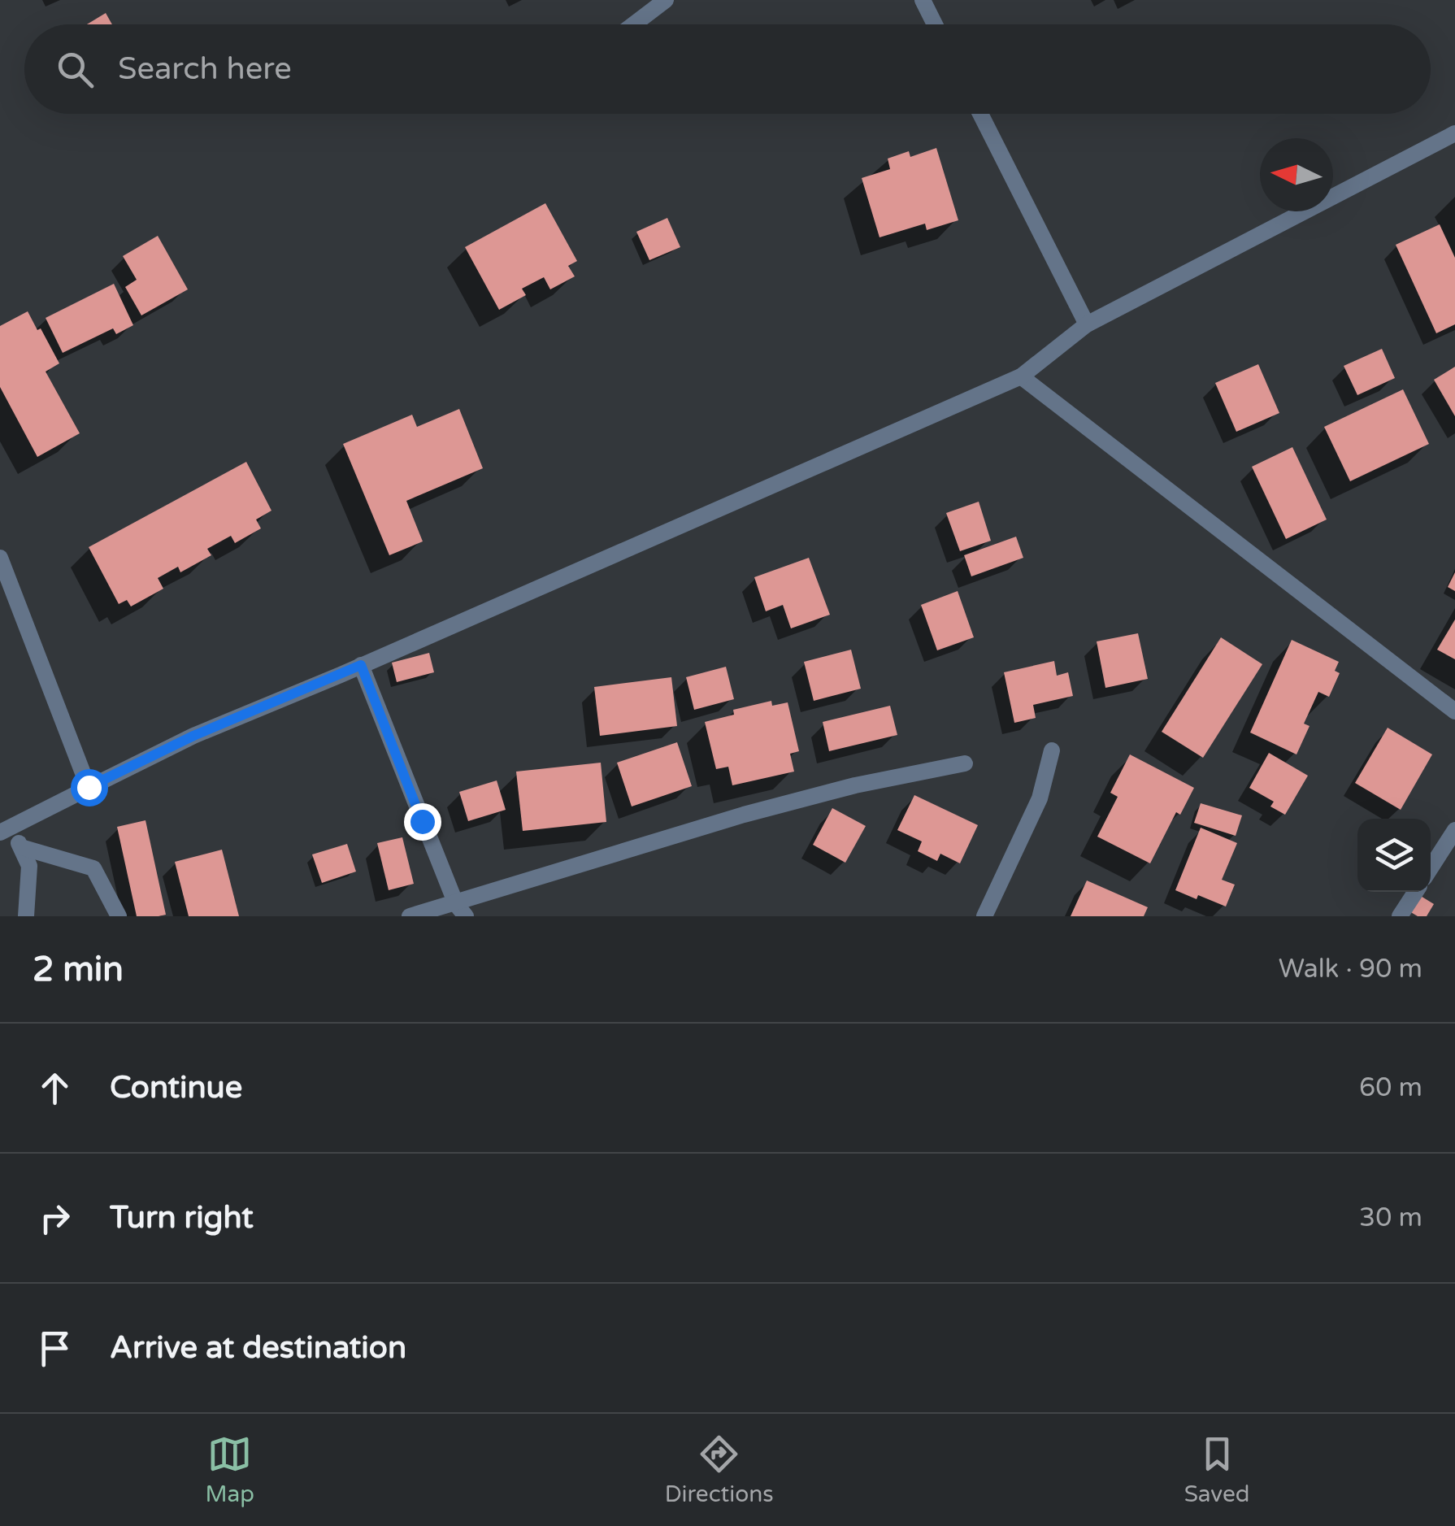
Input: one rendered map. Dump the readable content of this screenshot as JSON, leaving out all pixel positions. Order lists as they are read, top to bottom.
{
  "north": "left",
  "page": {
    "search": "Search here",
    "heading": ["2 min", "Walk · 90 m"],
    "list": [
      ["Continue", "60 m"],
      ["Turn right", "30 m"],
      "Arrive at destination"
    ],
    "nav": ["Map", "Directions", "Saved"]
  }
}
